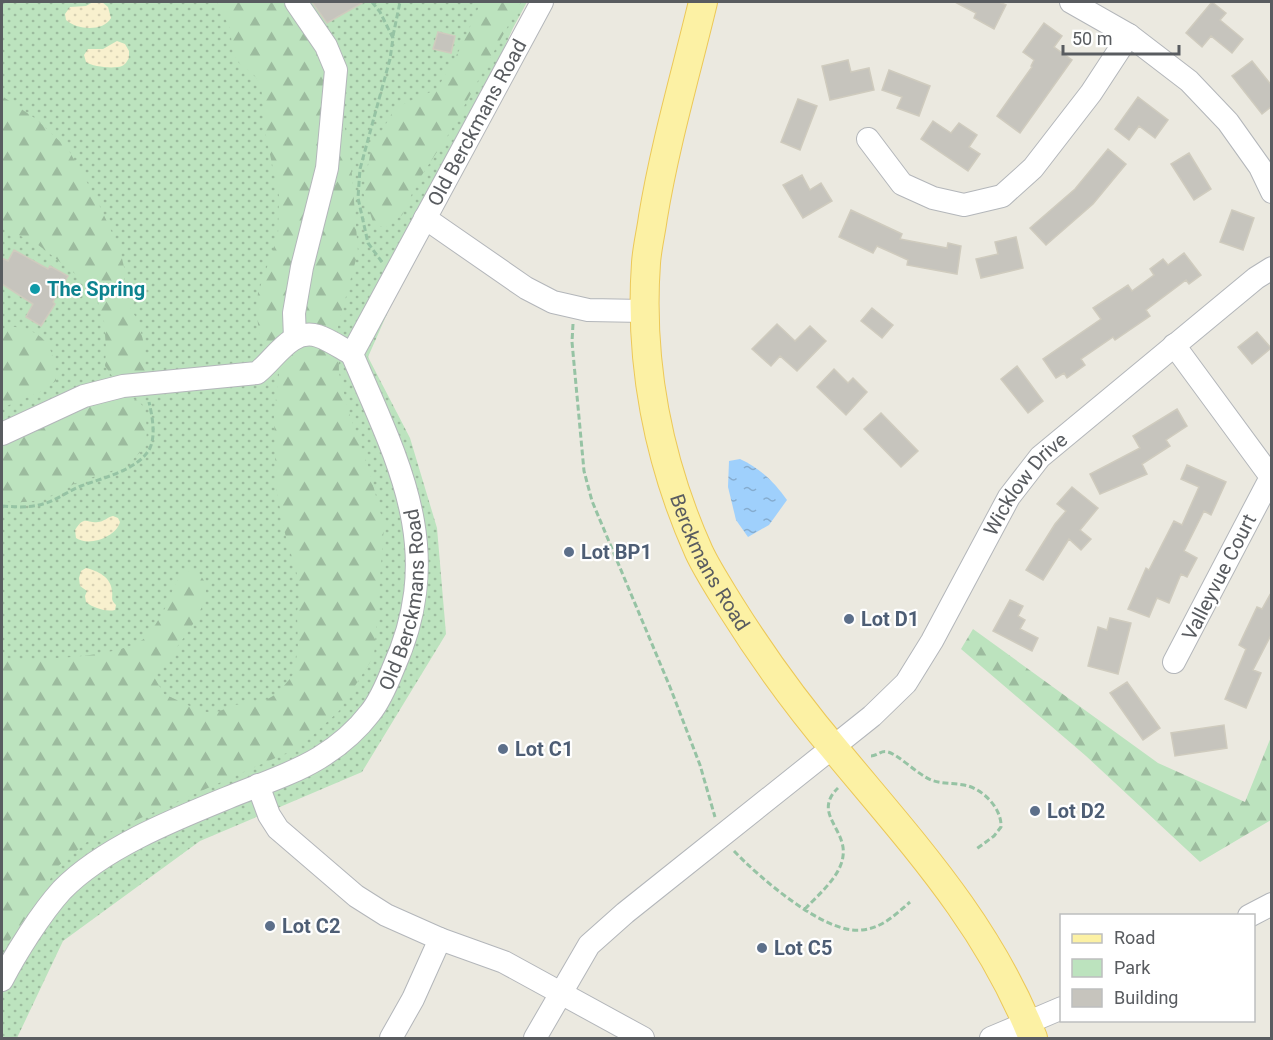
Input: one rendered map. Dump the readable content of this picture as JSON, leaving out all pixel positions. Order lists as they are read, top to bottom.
{
  "streets": {
    "main road": ["Berckmans Road"],
    "street": ["Old Berckmans Road", "Wicklow Drive", "Valleyvue Court"]
  },
  "crossings": [
    ["Wicklow Drive", "Berckmans Road"],
    ["Wicklow Drive", "Valleyvue Court"]
  ],
  "places": [
    "The Spring",
    "Lot BP1",
    "Lot D1",
    "Lot C1",
    "Lot D2",
    "Lot C2",
    "Lot C5"
  ],
  "legend": ["Road", "Park", "Building"],
  "scale_bar": "50 m"
}
